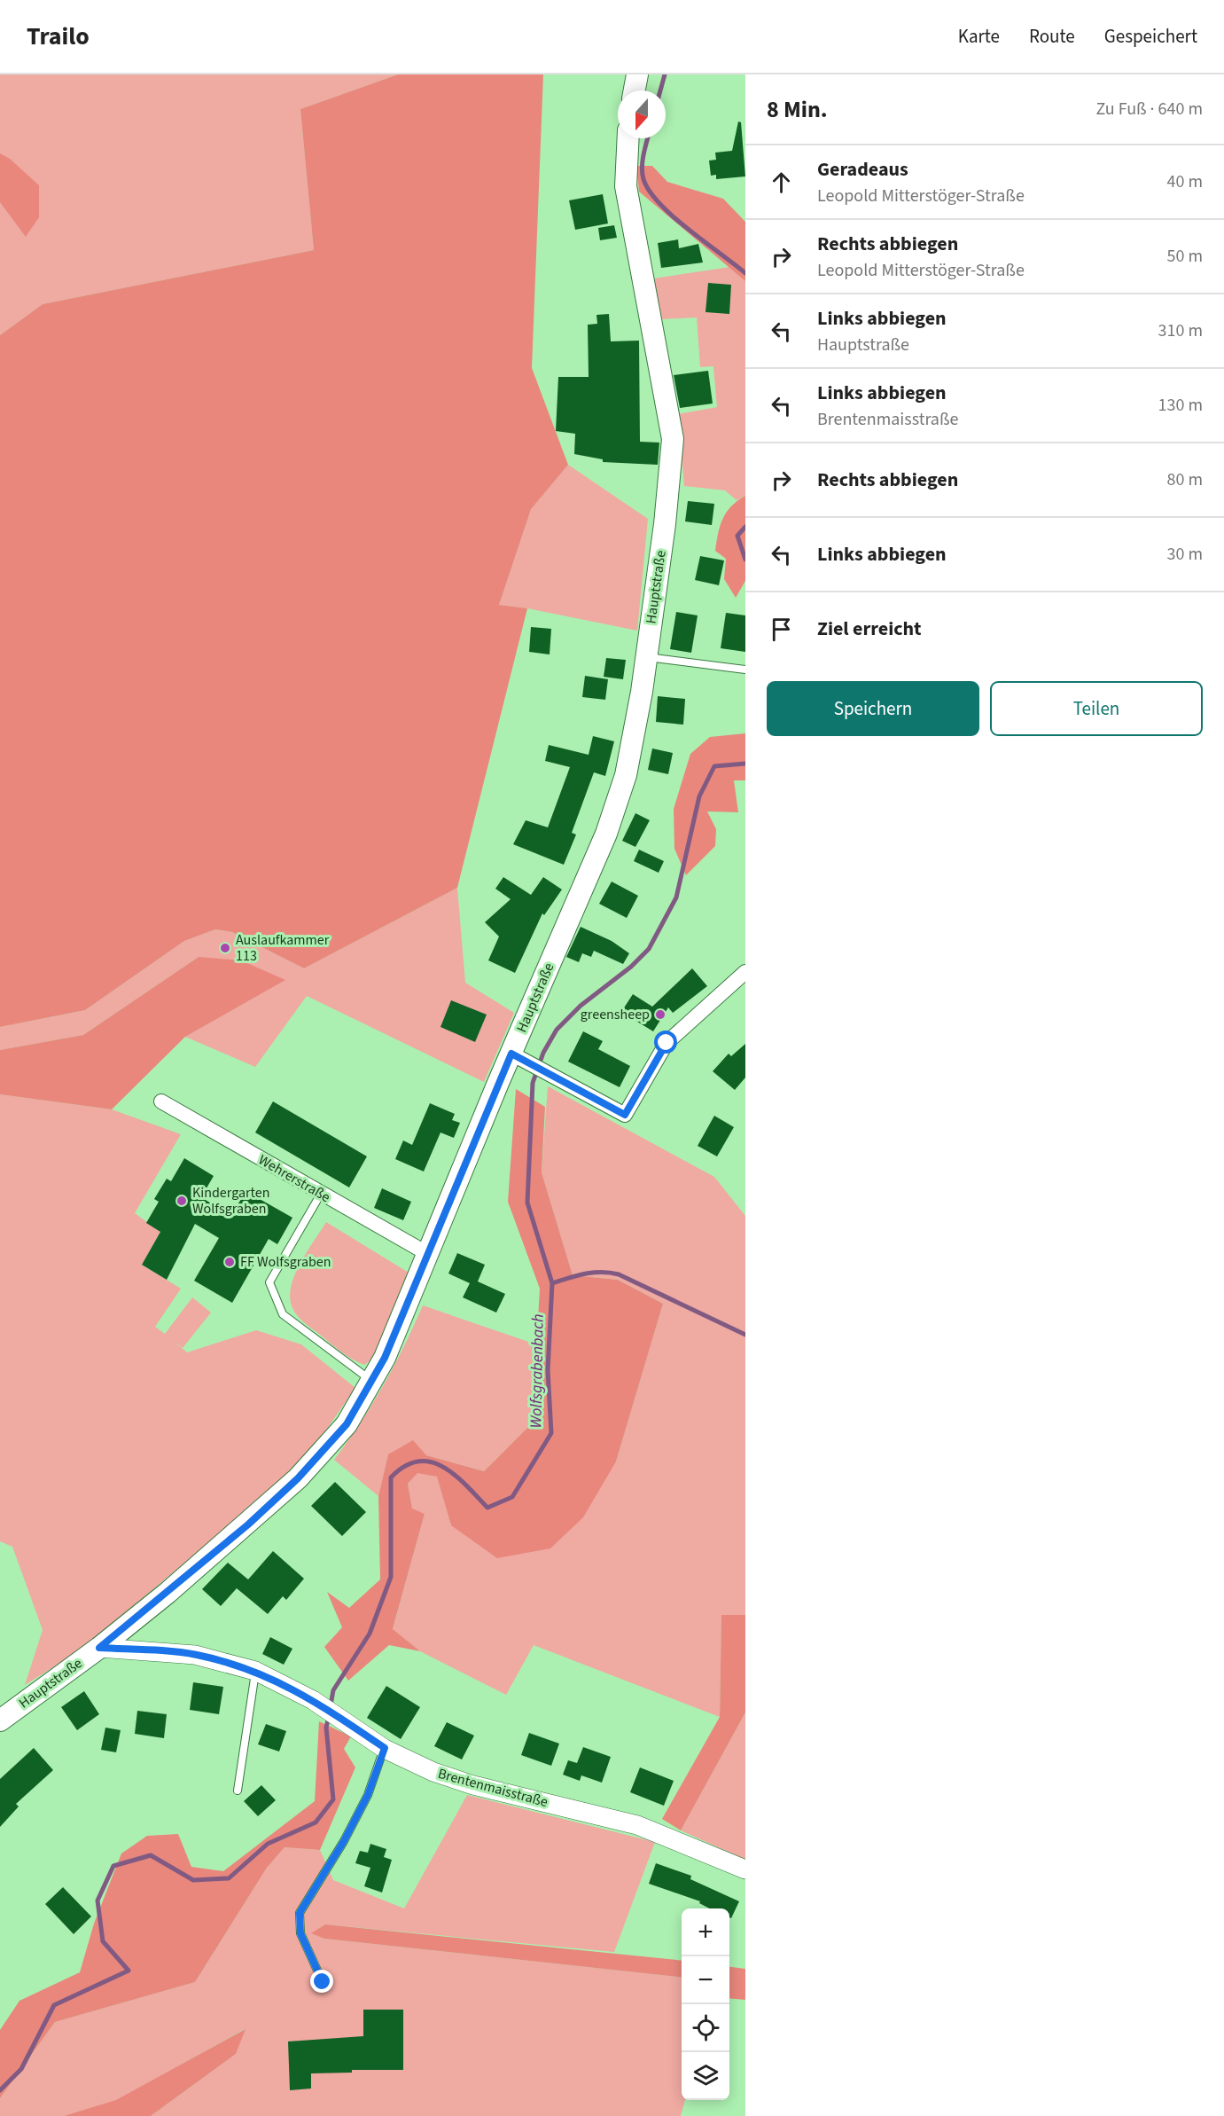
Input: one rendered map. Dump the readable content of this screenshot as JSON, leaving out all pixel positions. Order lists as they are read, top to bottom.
{
  "streets": {
    "main road": ["Hauptstraße"],
    "street": ["Wehrerstraße", "Brentenmaisstraße"]
  },
  "crossings": [
    ["Hauptstraße", "Wehrerstraße"],
    ["Hauptstraße", "Brentenmaisstraße"]
  ],
  "water": ["Wolfsgrabenbach"],
  "places": [
    "Auslaufkammer 113",
    "greensheep",
    "Kindergarten Wolfsgraben",
    "FF Wolfsgraben"
  ],
  "north": "bottom",
  "page": {
    "header": "Trailo",
    "nav": ["Karte", "Route", "Gespeichert"],
    "heading": ["8 Min.", "Zu Fuß · 640 m"],
    "list": [
      ["Geradeaus", "Leopold Mitterstöger-Straße", "40 m"],
      ["Rechts abbiegen", "Leopold Mitterstöger-Straße", "50 m"],
      ["Links abbiegen", "Hauptstraße", "310 m"],
      ["Links abbiegen", "Brentenmaisstraße", "130 m"],
      ["Rechts abbiegen", "80 m"],
      ["Links abbiegen", "30 m"],
      "Ziel erreicht"
    ],
    "buttons": ["Speichern", "Teilen"],
    "map_buttons": ["+", "−"]
  }
}
